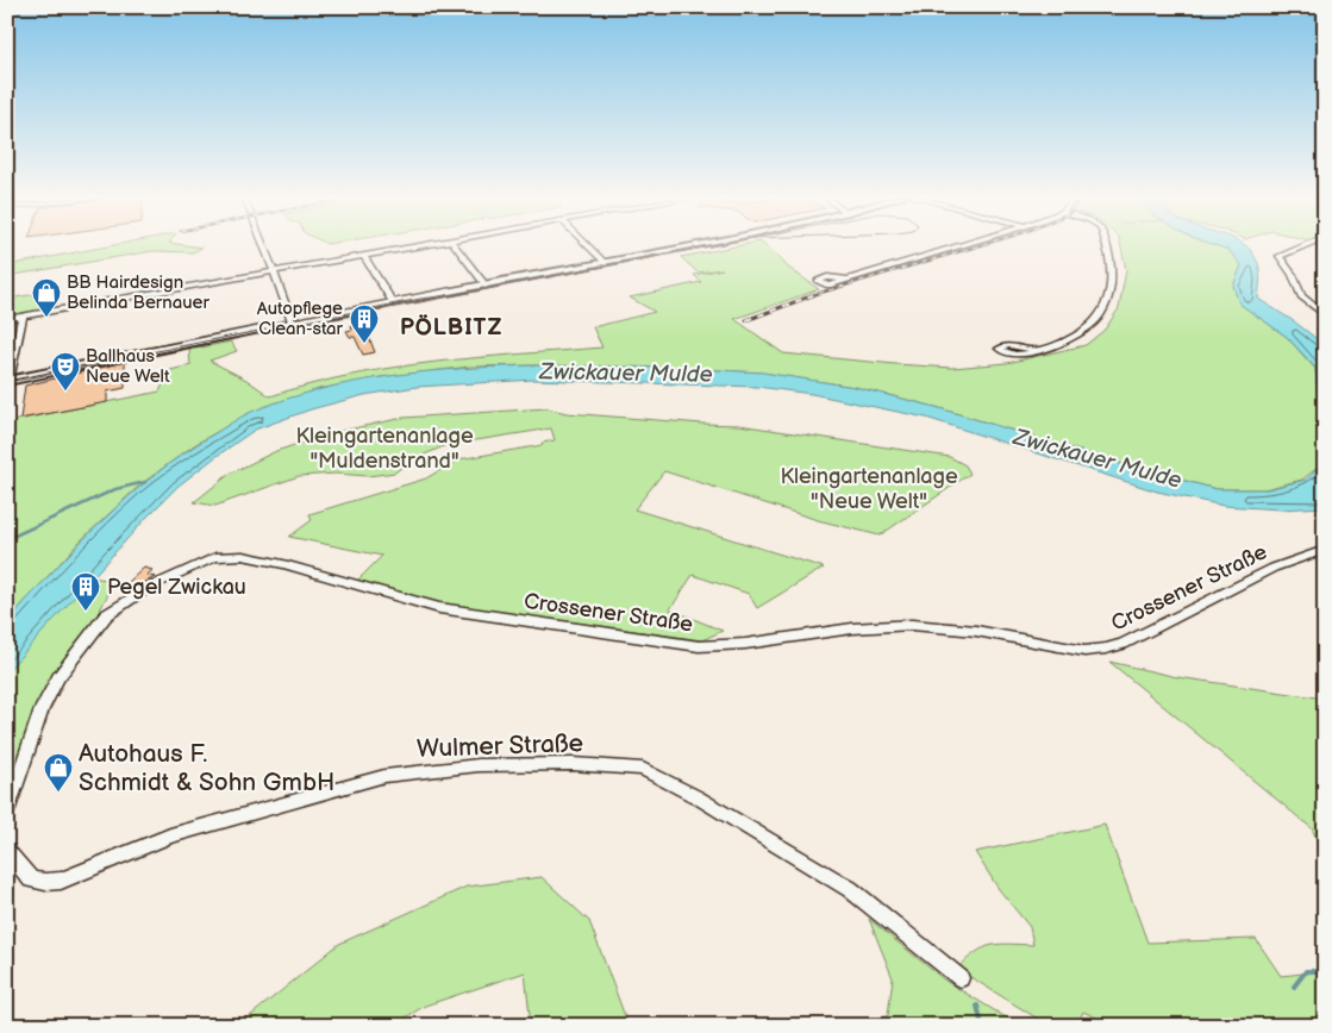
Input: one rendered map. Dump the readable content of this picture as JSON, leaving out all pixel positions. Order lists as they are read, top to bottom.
{
  "streets": {
    "street": ["Crossener Straße", "Wulmer Straße"]
  },
  "districts": ["PÖLBITZ"],
  "water": ["Zwickauer Mulde"],
  "parks": ["Kleingartenanlage \"Muldenstrand\"", "Kleingartenanlage \"Neue Welt\""],
  "places": {
    "shop": ["BB Hairdesign Belinda Bernauer", "Autohaus F. Schmidt & Sohn GmbH"],
    "building": ["Autopflege Clean-star", "Pegel Zwickau"],
    "theatre": ["Ballhaus Neue Welt"]
  }
}
